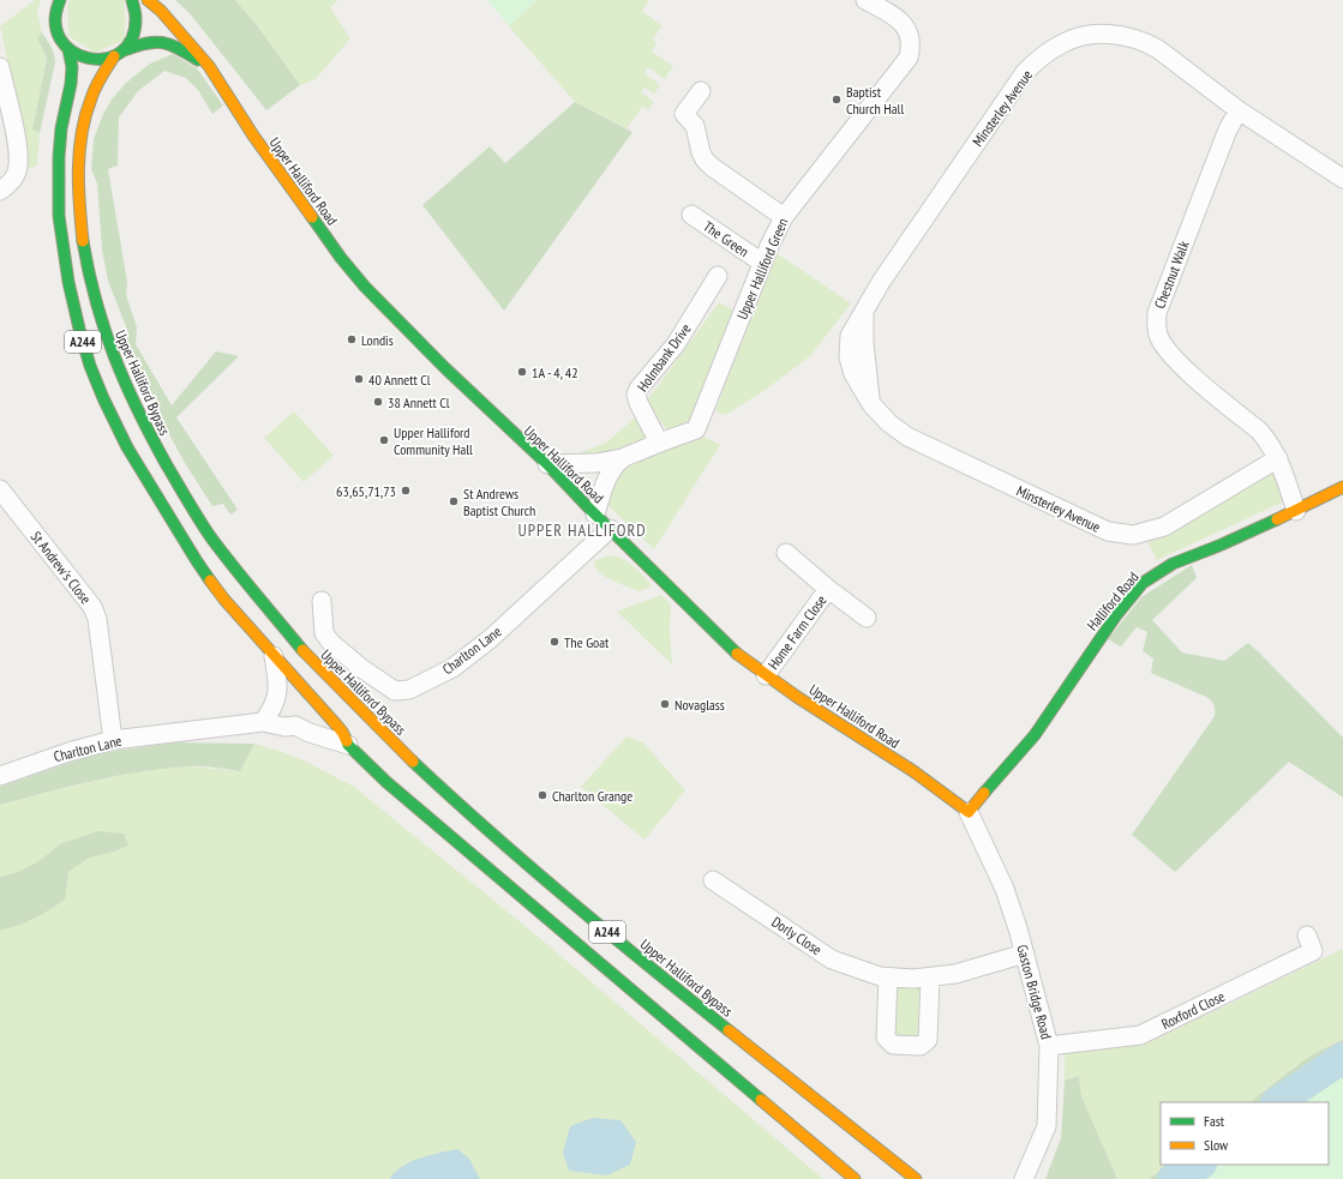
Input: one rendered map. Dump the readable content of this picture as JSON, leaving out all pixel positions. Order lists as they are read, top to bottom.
{
  "streets": {
    "main road": [
      "Upper Halliford Road",
      "A244",
      "Upper Halliford Bypass",
      "Halliford Road"
    ],
    "street": [
      "Minsterley Avenue",
      "The Green",
      "Upper Halliford Green",
      "Chestnut Walk",
      "Holmbank Drive",
      "St Andrew's Close",
      "Home Farm Close",
      "Charlton Lane",
      "Dorly Close",
      "Gaston Bridge Road",
      "Roxford Close"
    ]
  },
  "crossings": [
    ["Minsterley Avenue", "Chestnut Walk"],
    ["Upper Halliford Road", "Upper Halliford Green"],
    ["Upper Halliford Road", "Halliford Road"],
    ["Upper Halliford Road", "Home Farm Close"],
    ["Upper Halliford Road", "Charlton Lane"],
    ["Upper Halliford Road", "Gaston Bridge Road"],
    ["The Green", "Upper Halliford Green"],
    ["Upper Halliford Green", "Holmbank Drive"],
    ["Chestnut Walk", "Halliford Road"],
    ["A244", "Charlton Lane"],
    ["St Andrew's Close", "Charlton Lane"],
    ["Halliford Road", "Gaston Bridge Road"],
    ["Dorly Close", "Gaston Bridge Road"],
    ["Gaston Bridge Road", "Roxford Close"]
  ],
  "districts": ["UPPER HALLIFORD"],
  "places": [
    "Baptist Church Hall",
    "Londis",
    "1A - 4, 42",
    "40 Annett Cl",
    "38 Annett Cl",
    "Upper Halliford Community Hall",
    "63,65,71,73",
    "St Andrews Baptist Church",
    "The Goat",
    "Novaglass",
    "Charlton Grange"
  ],
  "legend": ["Fast", "Slow"]
}
